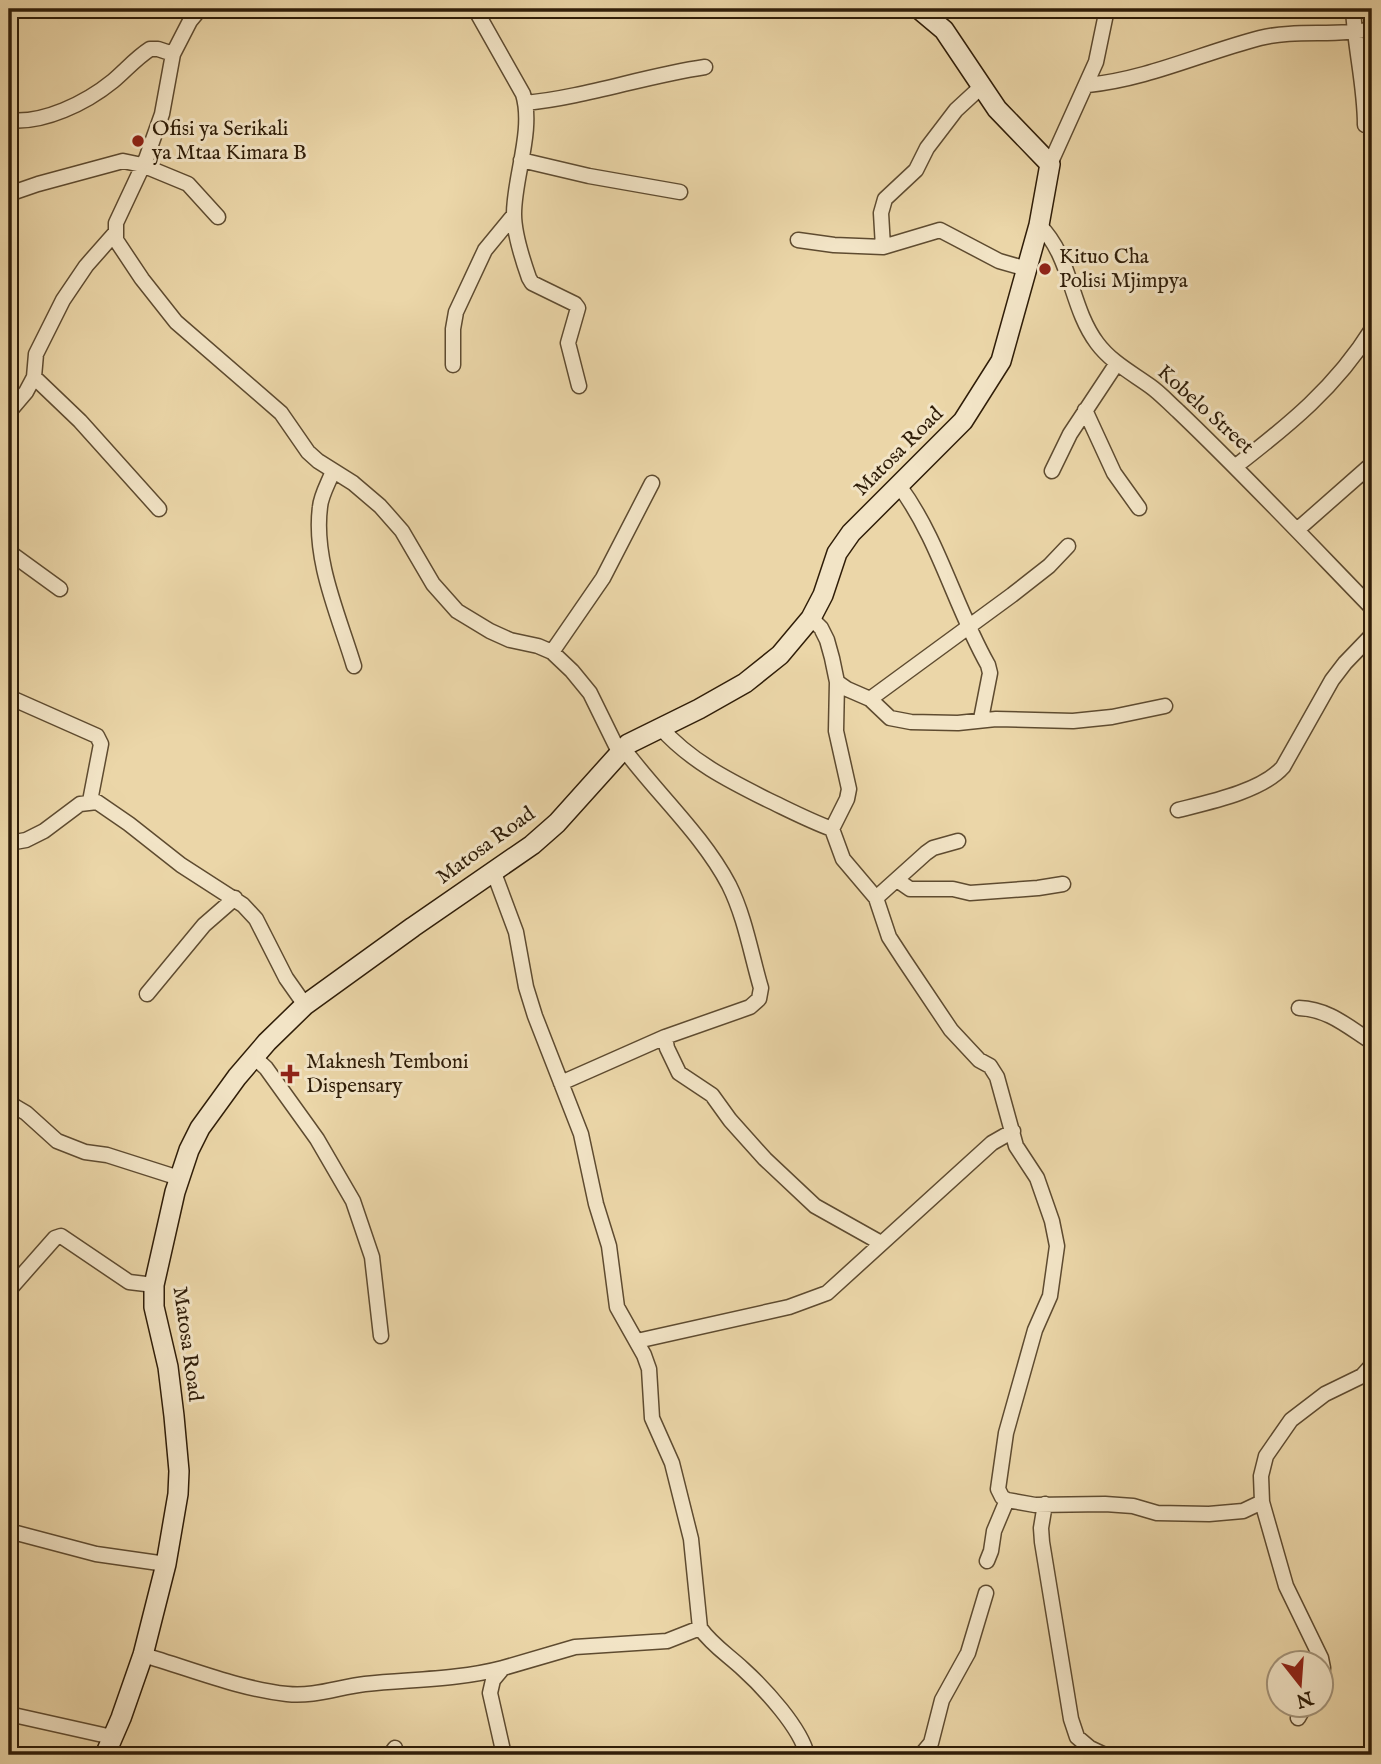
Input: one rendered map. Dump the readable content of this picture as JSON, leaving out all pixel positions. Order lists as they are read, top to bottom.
{
  "streets": {
    "street": ["Kobelo Street", "Matosa Road"]
  },
  "crossings": [
    ["Kobelo Street", "Matosa Road"]
  ],
  "places": {
    "other": ["Ofisi ya Serikali ya Mtaa Kimara B", "Kituo Cha Polisi Mjimpya"],
    "health": ["Maknesh Temboni Dispensary"]
  },
  "north": "bottom"
}
